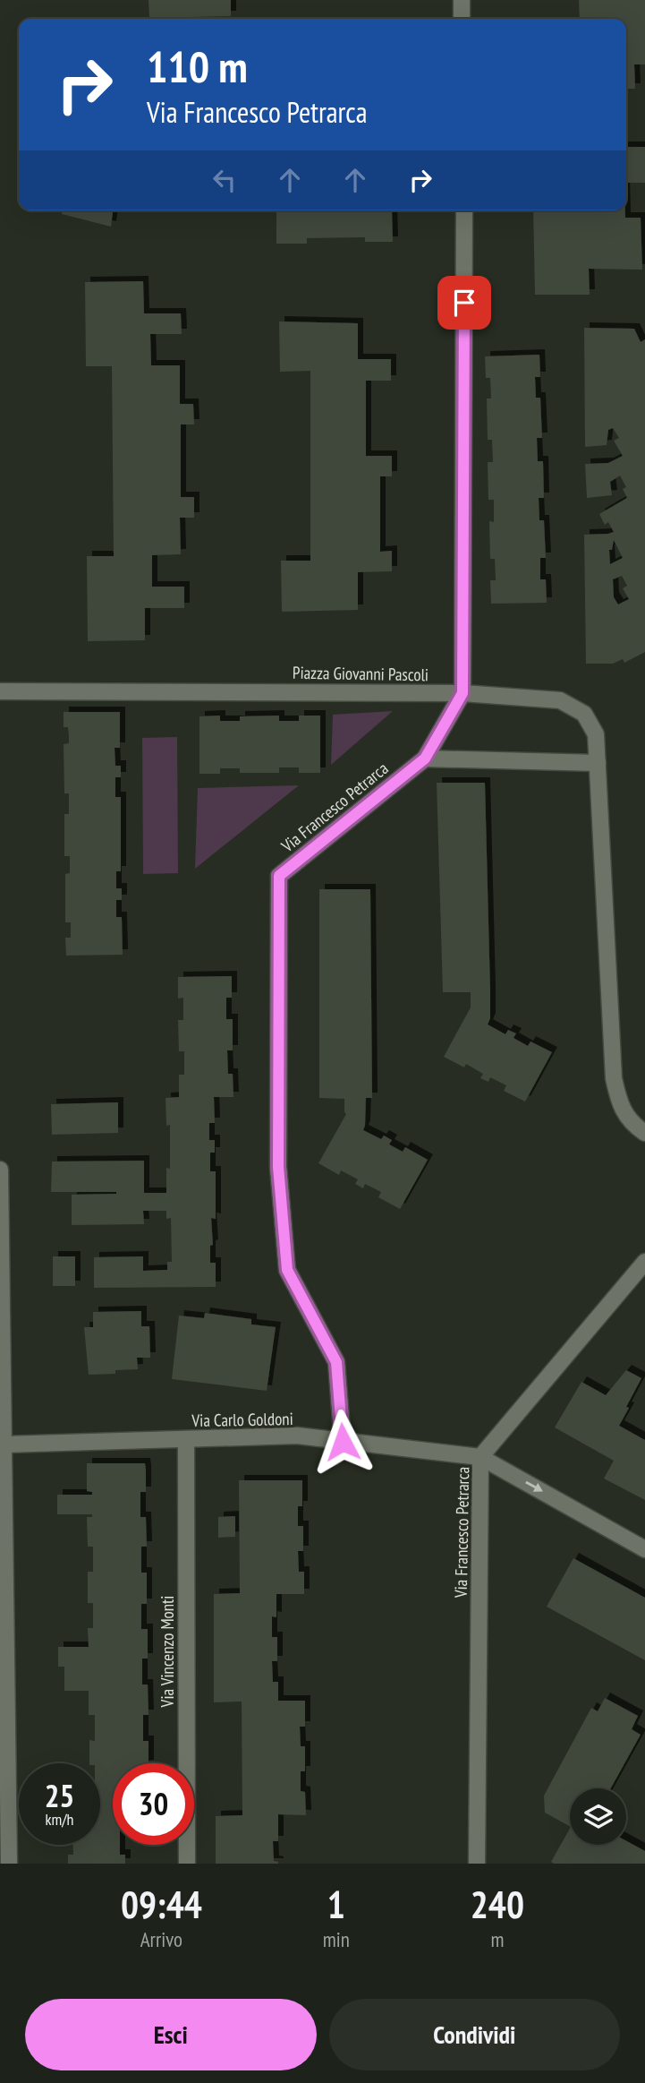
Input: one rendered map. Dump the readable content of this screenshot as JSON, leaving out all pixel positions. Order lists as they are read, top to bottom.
{
  "streets": {
    "street": [
      "Piazza Giovanni Pascoli",
      "Via Francesco Petrarca",
      "Via Carlo Goldoni",
      "Via Vincenzo Monti"
    ]
  },
  "crossings": [
    ["Piazza Giovanni Pascoli", "Via Francesco Petrarca"],
    ["Via Francesco Petrarca", "Via Carlo Goldoni"],
    ["Via Carlo Goldoni", "Via Vincenzo Monti"]
  ],
  "page": {
    "turn": ["110 m", "Via Francesco Petrarca"],
    "speed": "25 km/h",
    "limit": "30",
    "eta": [
      "09:44",
      "Arrivo",
      "1",
      "min",
      "240",
      "m"
    ],
    "buttons": ["Esci", "Condividi"]
  }
}
